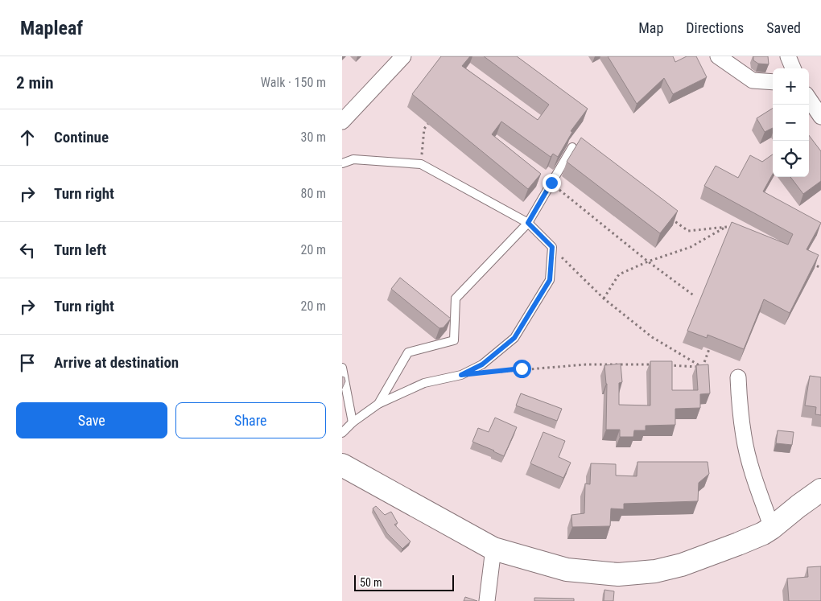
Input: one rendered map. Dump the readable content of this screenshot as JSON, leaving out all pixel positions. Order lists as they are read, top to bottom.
{
  "scale_bar": "50 m",
  "page": {
    "header": "Mapleaf",
    "nav": ["Map", "Directions", "Saved"],
    "heading": ["2 min", "Walk · 150 m"],
    "map_buttons": ["+", "−"],
    "list": [
      ["Continue", "30 m"],
      ["Turn right", "80 m"],
      ["Turn left", "20 m"],
      ["Turn right", "20 m"],
      "Arrive at destination"
    ],
    "buttons": ["Save", "Share"],
    "scale": "50 m"
  }
}
